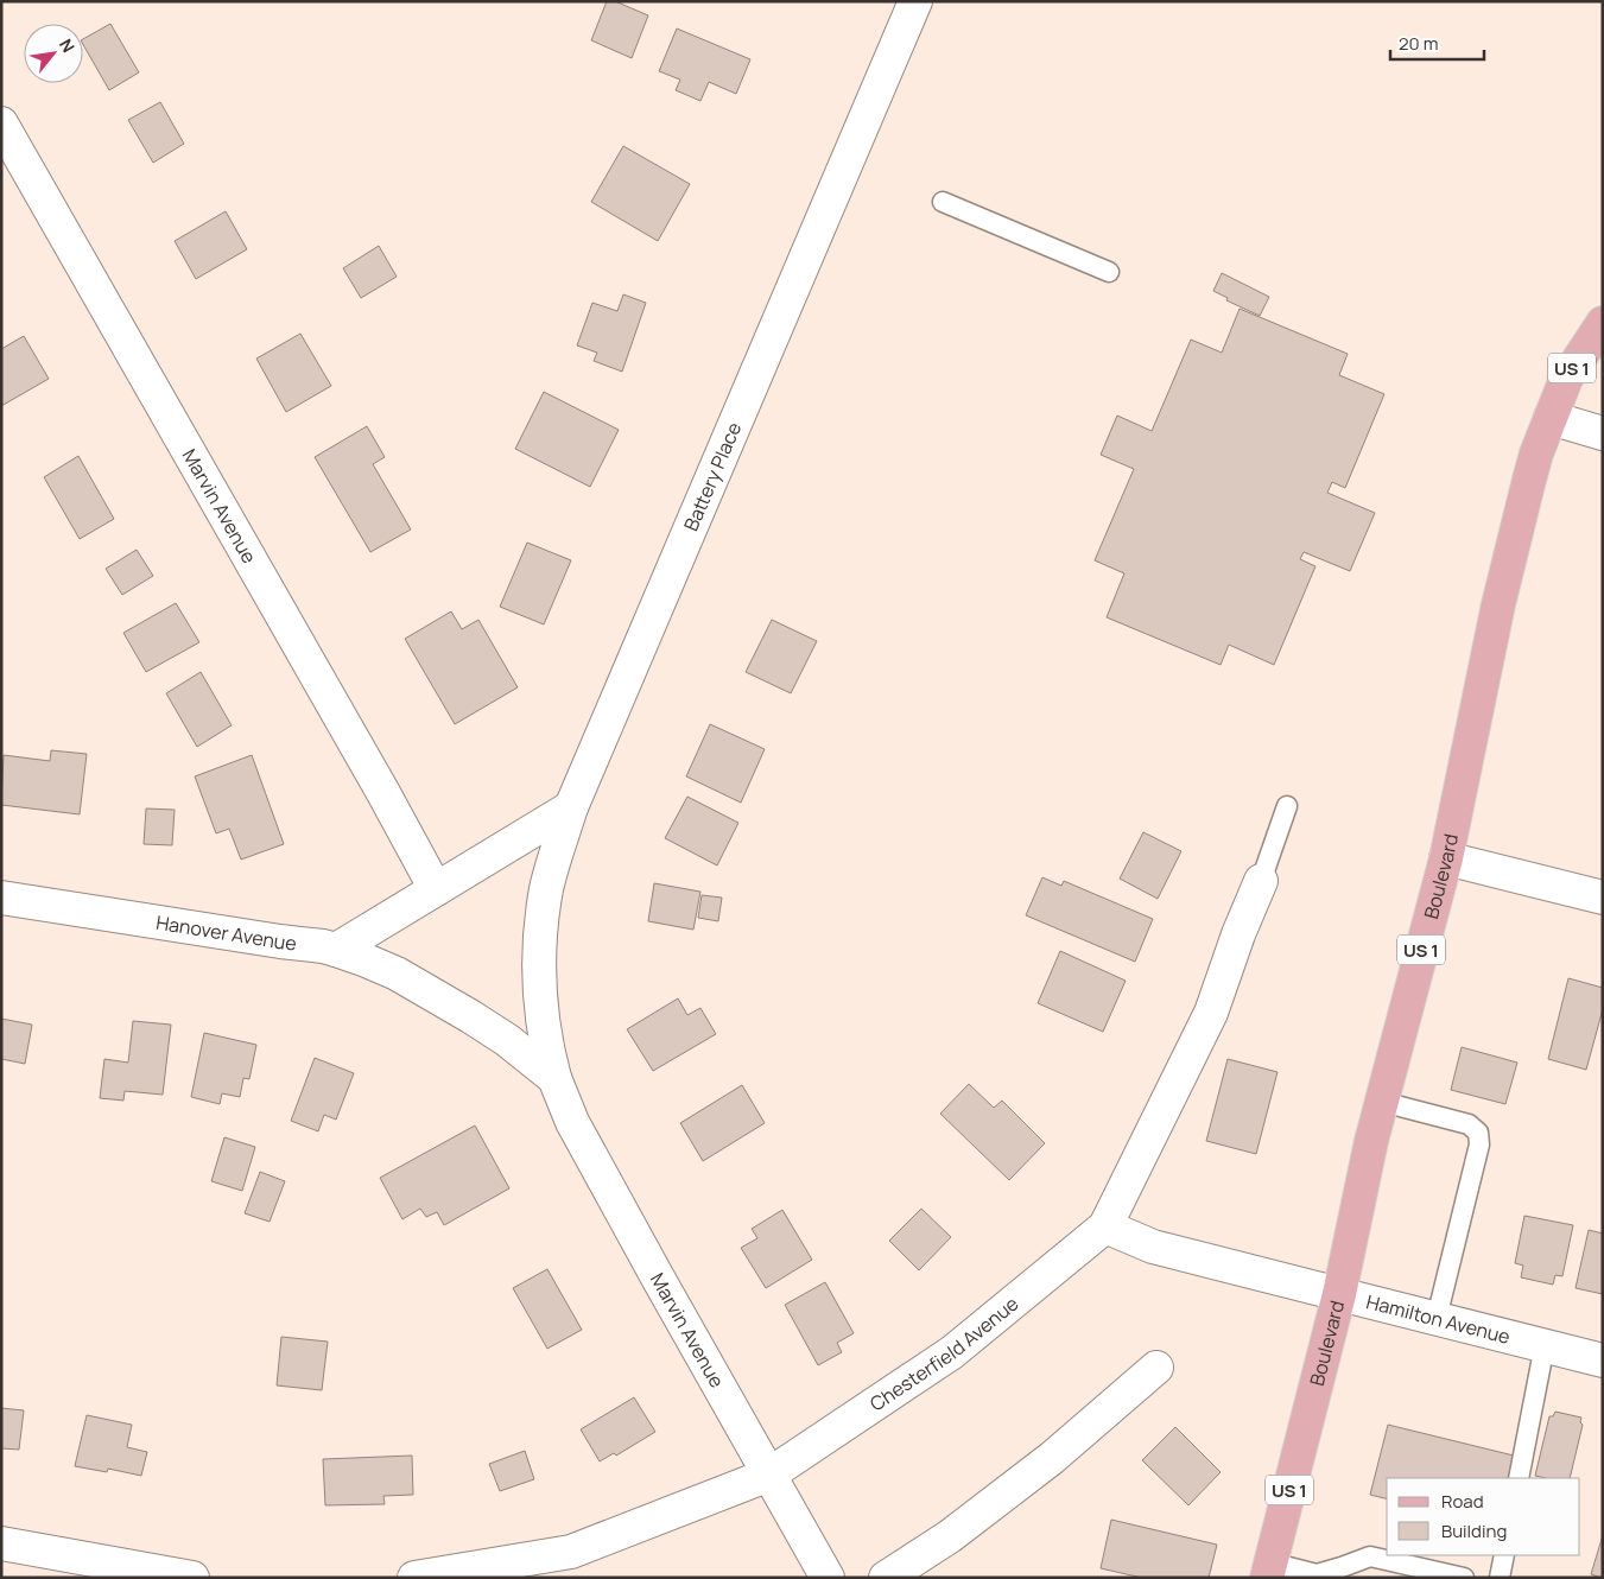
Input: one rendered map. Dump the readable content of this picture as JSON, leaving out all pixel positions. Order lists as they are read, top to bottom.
{
  "streets": {
    "main road": ["US 1", "Boulevard"],
    "street": [
      "Battery Place",
      "Marvin Avenue",
      "Hanover Avenue",
      "Hamilton Avenue",
      "Chesterfield Avenue"
    ]
  },
  "crossings": [
    ["Battery Place", "Marvin Avenue"],
    ["Marvin Avenue", "Hanover Avenue"],
    ["Marvin Avenue", "Chesterfield Avenue"],
    ["Boulevard", "Hamilton Avenue"],
    ["Hamilton Avenue", "Chesterfield Avenue"]
  ],
  "legend": ["Road", "Building"],
  "scale_bar": "20 m",
  "north": "top right"
}
